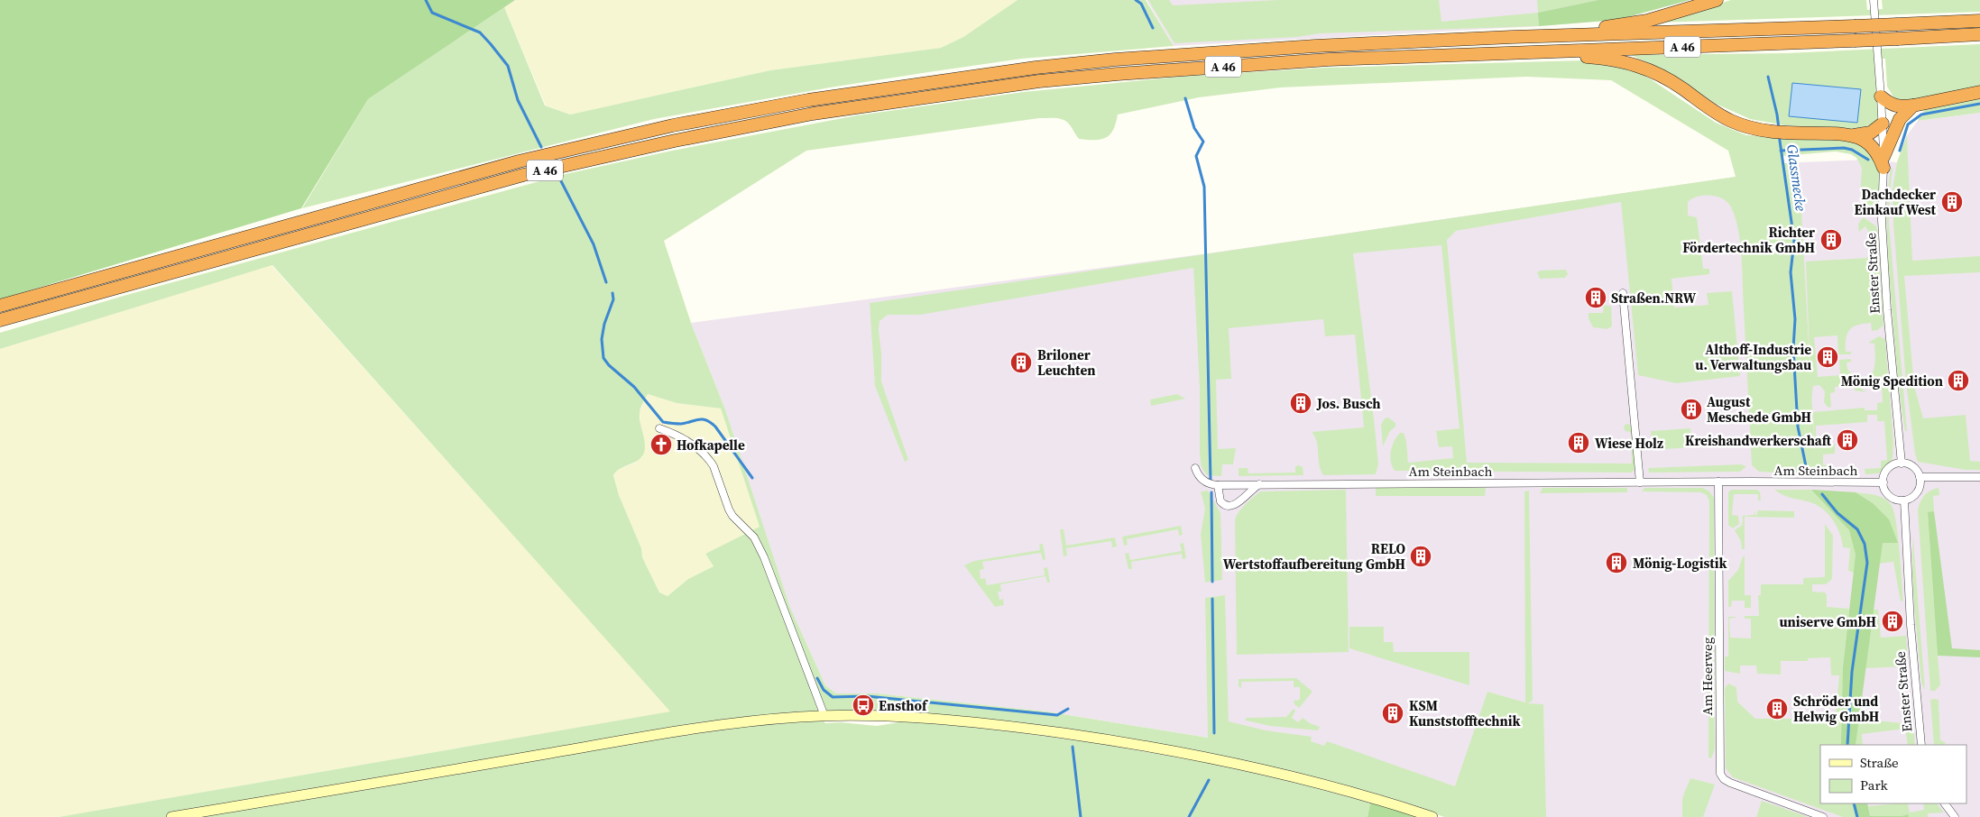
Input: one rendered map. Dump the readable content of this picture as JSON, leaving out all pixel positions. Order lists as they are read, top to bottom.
{
  "streets": {
    "highway": ["A 46"],
    "street": ["Enster Straße", "Am Steinbach", "Am Heerweg"]
  },
  "crossings": [
    ["Enster Straße", "Am Steinbach"],
    ["Am Steinbach", "Am Heerweg"]
  ],
  "water": ["Glassmecke"],
  "places": {
    "building": [
      "Dachdecker Einkauf West",
      "Richter Fördertechnik GmbH",
      "Straßen.NRW",
      "Althoff-Industrie u. Verwaltungsbau",
      "Briloner Leuchten",
      "Mönig Spedition",
      "Jos. Busch",
      "August Meschede GmbH",
      "Kreishandwerkerschaft",
      "Wiese Holz",
      "RELO Wertstoffaufbereitung GmbH",
      "Mönig-Logistik",
      "uniserve GmbH",
      "Schröder und Helwig GmbH",
      "KSM Kunststofftechnik"
    ],
    "church": ["Hofkapelle"],
    "bus stop": ["Ensthof"]
  },
  "legend": ["Straße", "Park"]
}
